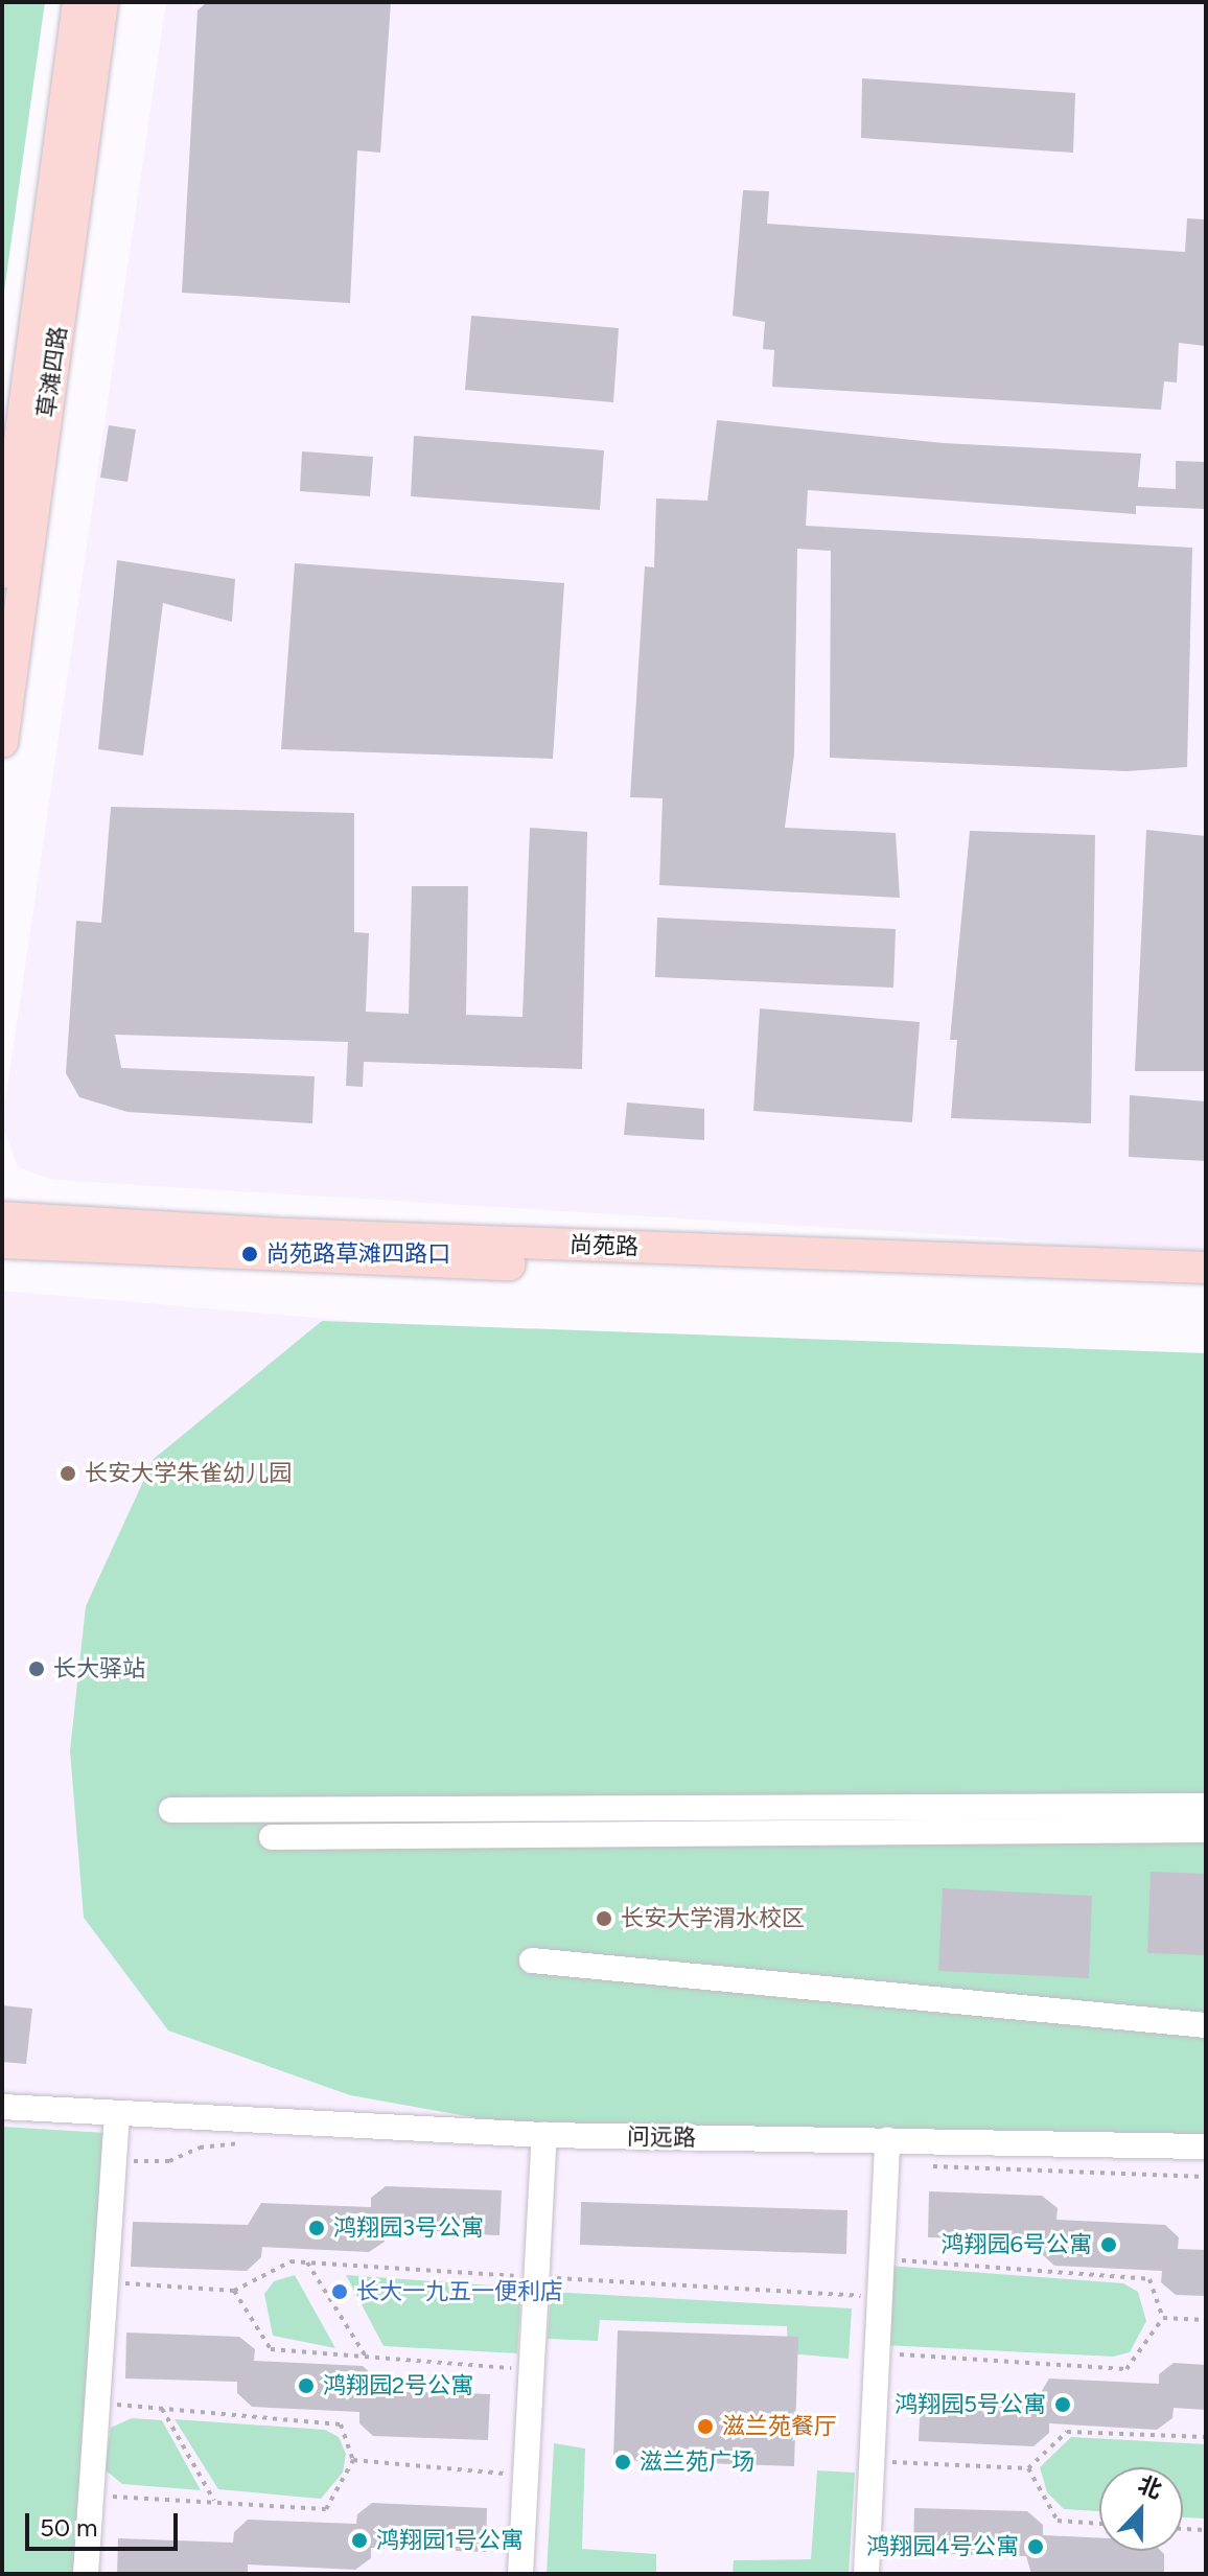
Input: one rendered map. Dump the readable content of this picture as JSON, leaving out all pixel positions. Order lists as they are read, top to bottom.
{
  "streets": {
    "main road": ["草滩四路", "尚苑路"],
    "street": ["问远路"]
  },
  "places": [
    "尚苑路草滩四路口",
    "长安大学朱雀幼儿园",
    "长大驿站",
    "长安大学渭水校区",
    "鸿翔园3号公寓",
    "鸿翔园6号公寓",
    "长大一九五一便利店",
    "鸿翔园2号公寓",
    "鸿翔园5号公寓",
    "滋兰苑餐厅",
    "滋兰苑广场",
    "鸿翔园1号公寓",
    "鸿翔园4号公寓"
  ],
  "scale_bar": "50 m",
  "north": "top"
}
